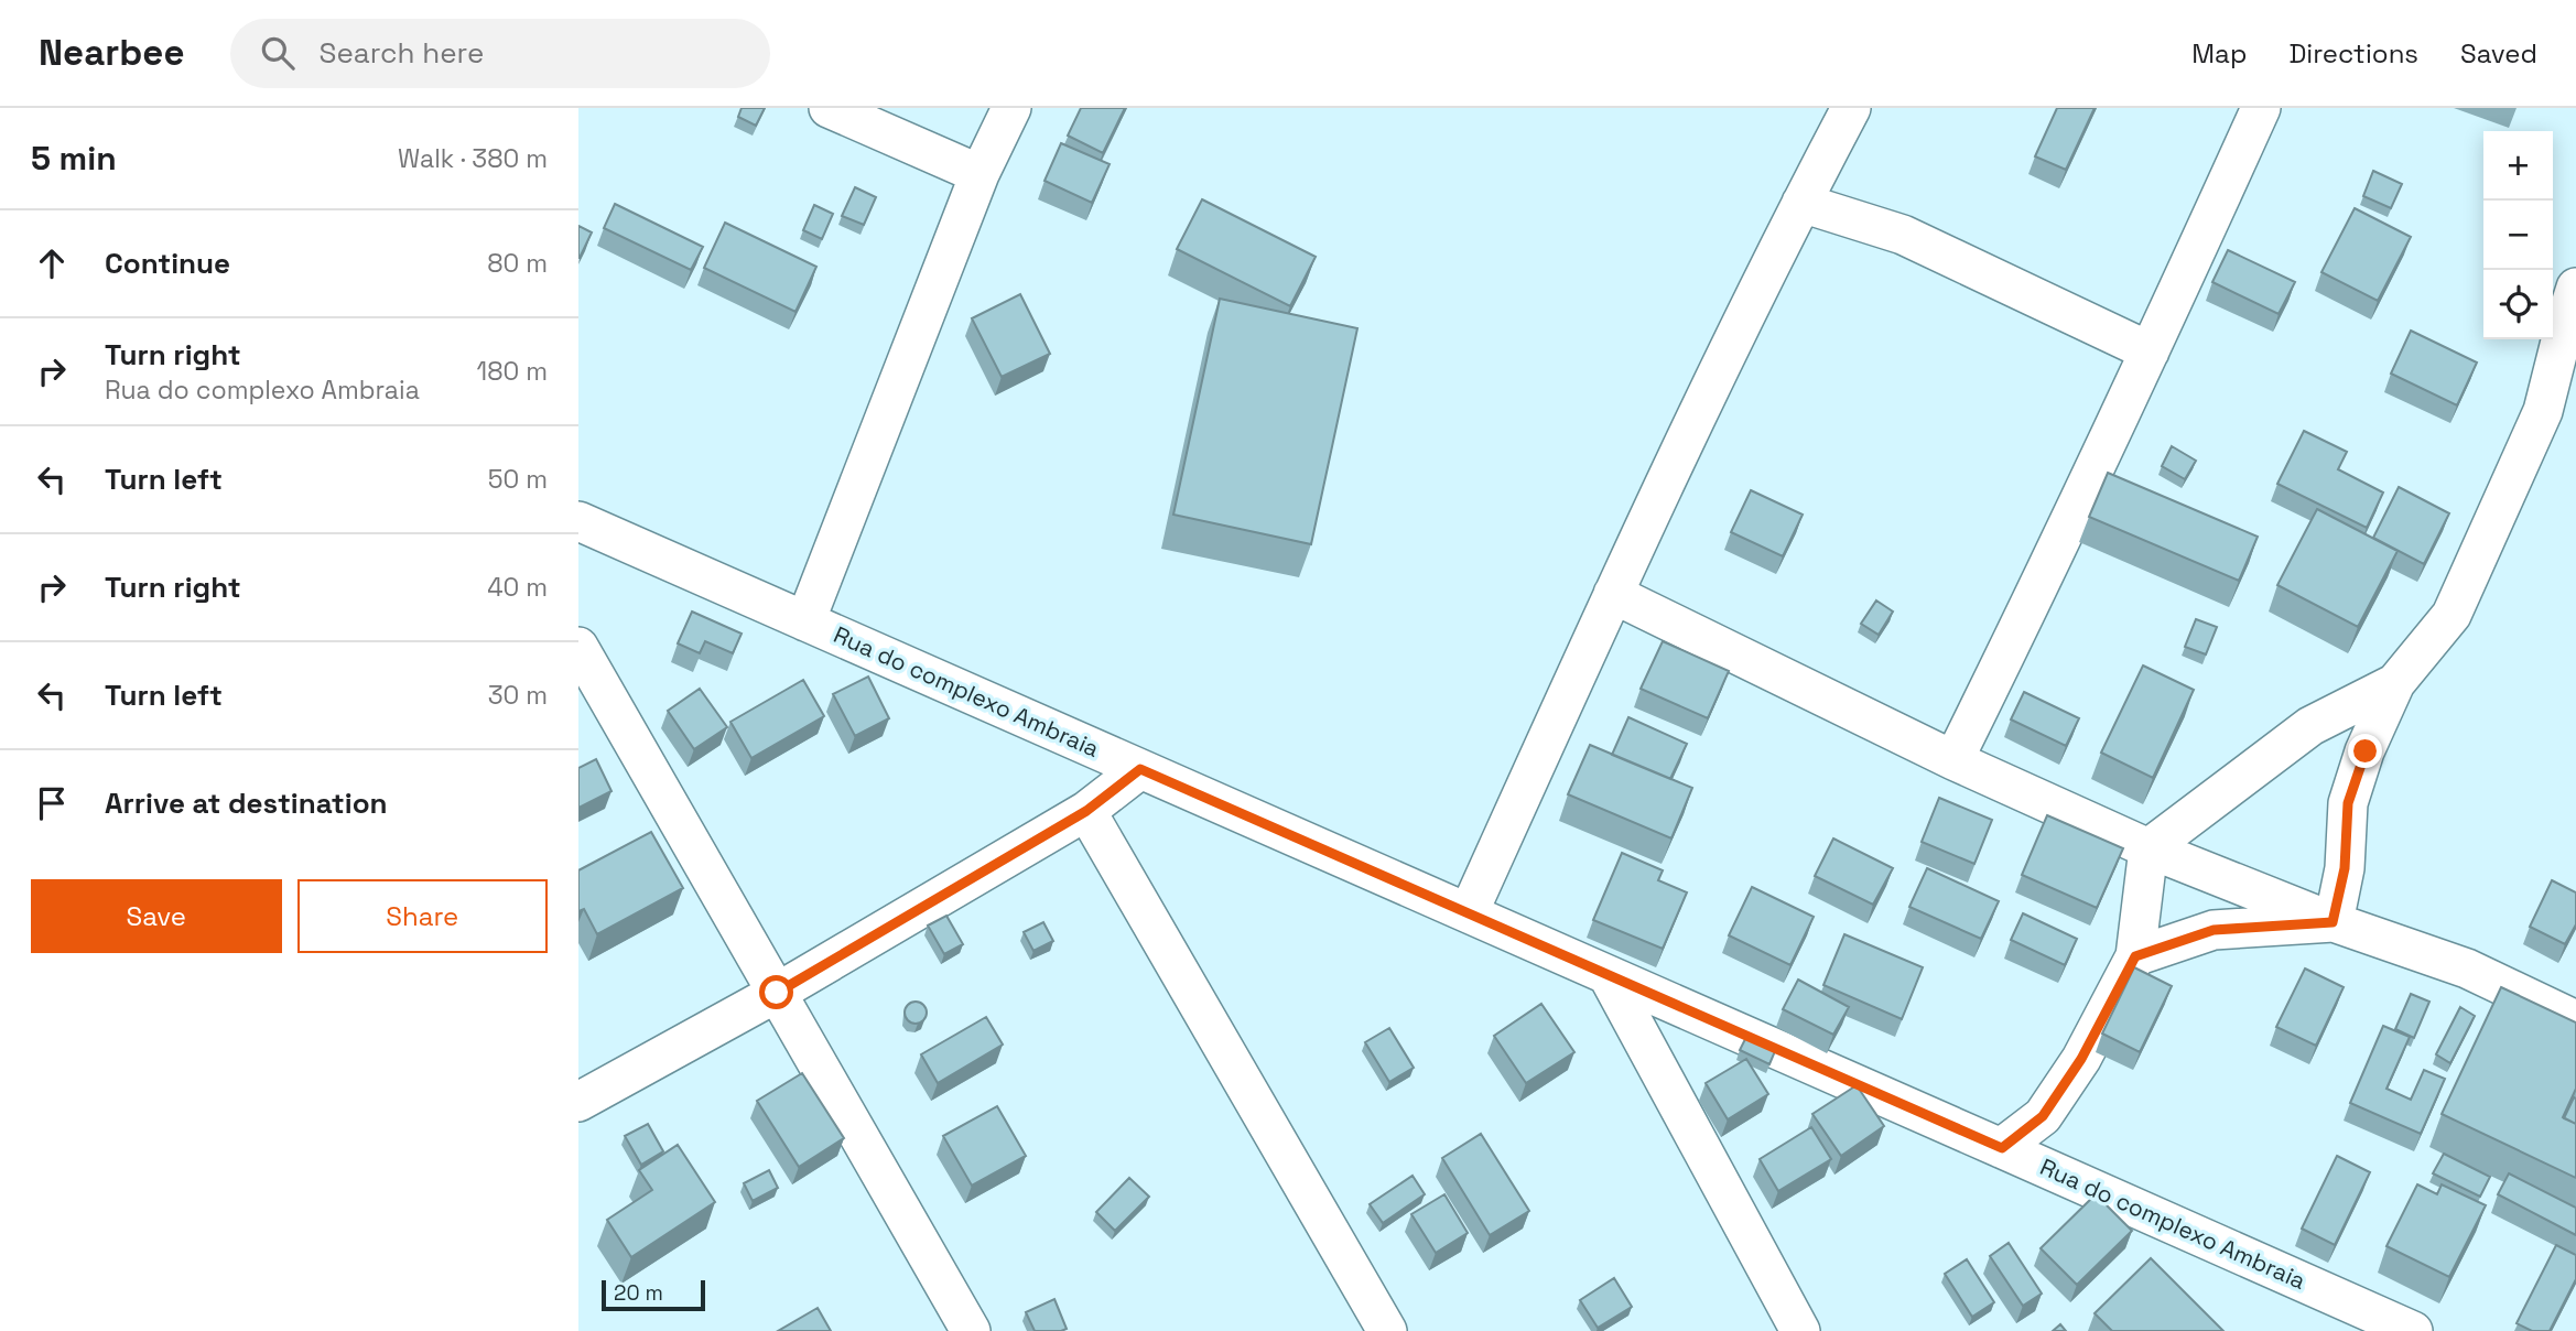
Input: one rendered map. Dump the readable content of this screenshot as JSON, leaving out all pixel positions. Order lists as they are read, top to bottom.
{
  "streets": {
    "street": ["Rua do complexo Ambraia"]
  },
  "scale_bar": "20 m",
  "page": {
    "header": "Nearbee",
    "search": "Search here",
    "nav": ["Map", "Directions", "Saved"],
    "heading": ["5 min", "Walk · 380 m"],
    "map_buttons": ["+", "−"],
    "list": [
      ["Continue", "80 m"],
      ["Turn right", "Rua do complexo Ambraia", "180 m"],
      ["Turn left", "50 m"],
      ["Turn right", "40 m"],
      ["Turn left", "30 m"],
      "Arrive at destination"
    ],
    "buttons": ["Save", "Share"],
    "scale": "20 m"
  }
}
